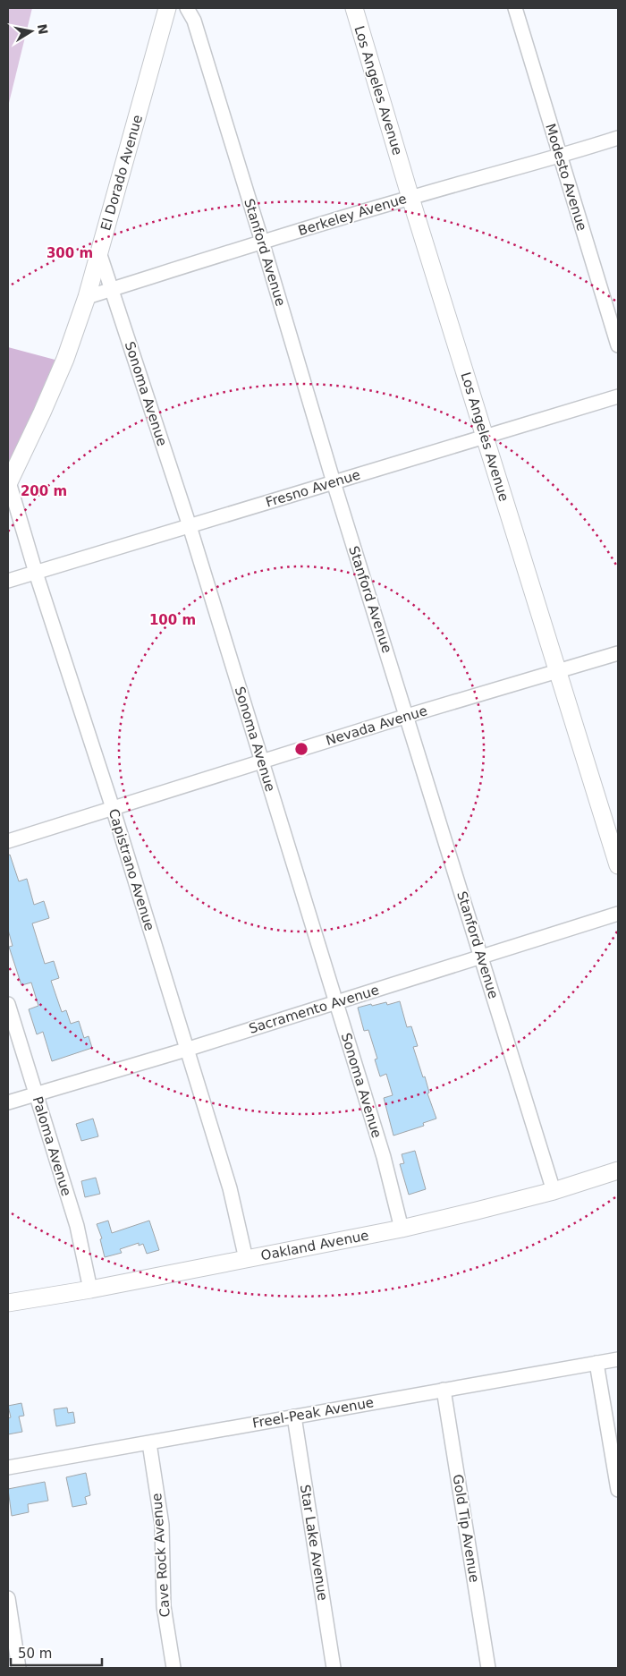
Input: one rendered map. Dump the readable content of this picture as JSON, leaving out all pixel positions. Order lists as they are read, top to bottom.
{
  "streets": {
    "street": [
      "Los Angeles Avenue",
      "El Dorado Avenue",
      "Modesto Avenue",
      "Berkeley Avenue",
      "Stanford Avenue",
      "Sonoma Avenue",
      "Fresno Avenue",
      "Nevada Avenue",
      "Capistrano Avenue",
      "Sacramento Avenue",
      "Paloma Avenue",
      "Oakland Avenue",
      "Freel-Peak Avenue",
      "Gold Tip Avenue",
      "Star Lake Avenue",
      "Cave Rock Avenue"
    ]
  },
  "crossings": [
    ["Los Angeles Avenue", "Berkeley Avenue"],
    ["Los Angeles Avenue", "Fresno Avenue"],
    ["Los Angeles Avenue", "Nevada Avenue"],
    ["El Dorado Avenue", "Berkeley Avenue"],
    ["El Dorado Avenue", "Sonoma Avenue"],
    ["El Dorado Avenue", "Capistrano Avenue"],
    ["Modesto Avenue", "Berkeley Avenue"],
    ["Berkeley Avenue", "Stanford Avenue"],
    ["Berkeley Avenue", "Sonoma Avenue"],
    ["Stanford Avenue", "Fresno Avenue"],
    ["Stanford Avenue", "Nevada Avenue"],
    ["Stanford Avenue", "Sacramento Avenue"],
    ["Stanford Avenue", "Oakland Avenue"],
    ["Sonoma Avenue", "Fresno Avenue"],
    ["Sonoma Avenue", "Nevada Avenue"],
    ["Sonoma Avenue", "Sacramento Avenue"],
    ["Sonoma Avenue", "Oakland Avenue"],
    ["Fresno Avenue", "Capistrano Avenue"],
    ["Nevada Avenue", "Capistrano Avenue"],
    ["Capistrano Avenue", "Sacramento Avenue"],
    ["Capistrano Avenue", "Oakland Avenue"],
    ["Sacramento Avenue", "Paloma Avenue"],
    ["Paloma Avenue", "Oakland Avenue"],
    ["Freel-Peak Avenue", "Gold Tip Avenue"],
    ["Freel-Peak Avenue", "Star Lake Avenue"],
    ["Freel-Peak Avenue", "Cave Rock Avenue"]
  ],
  "scale_bar": "50 m",
  "north": "right",
  "rings": ["300 m", "200 m", "100 m"]
}
